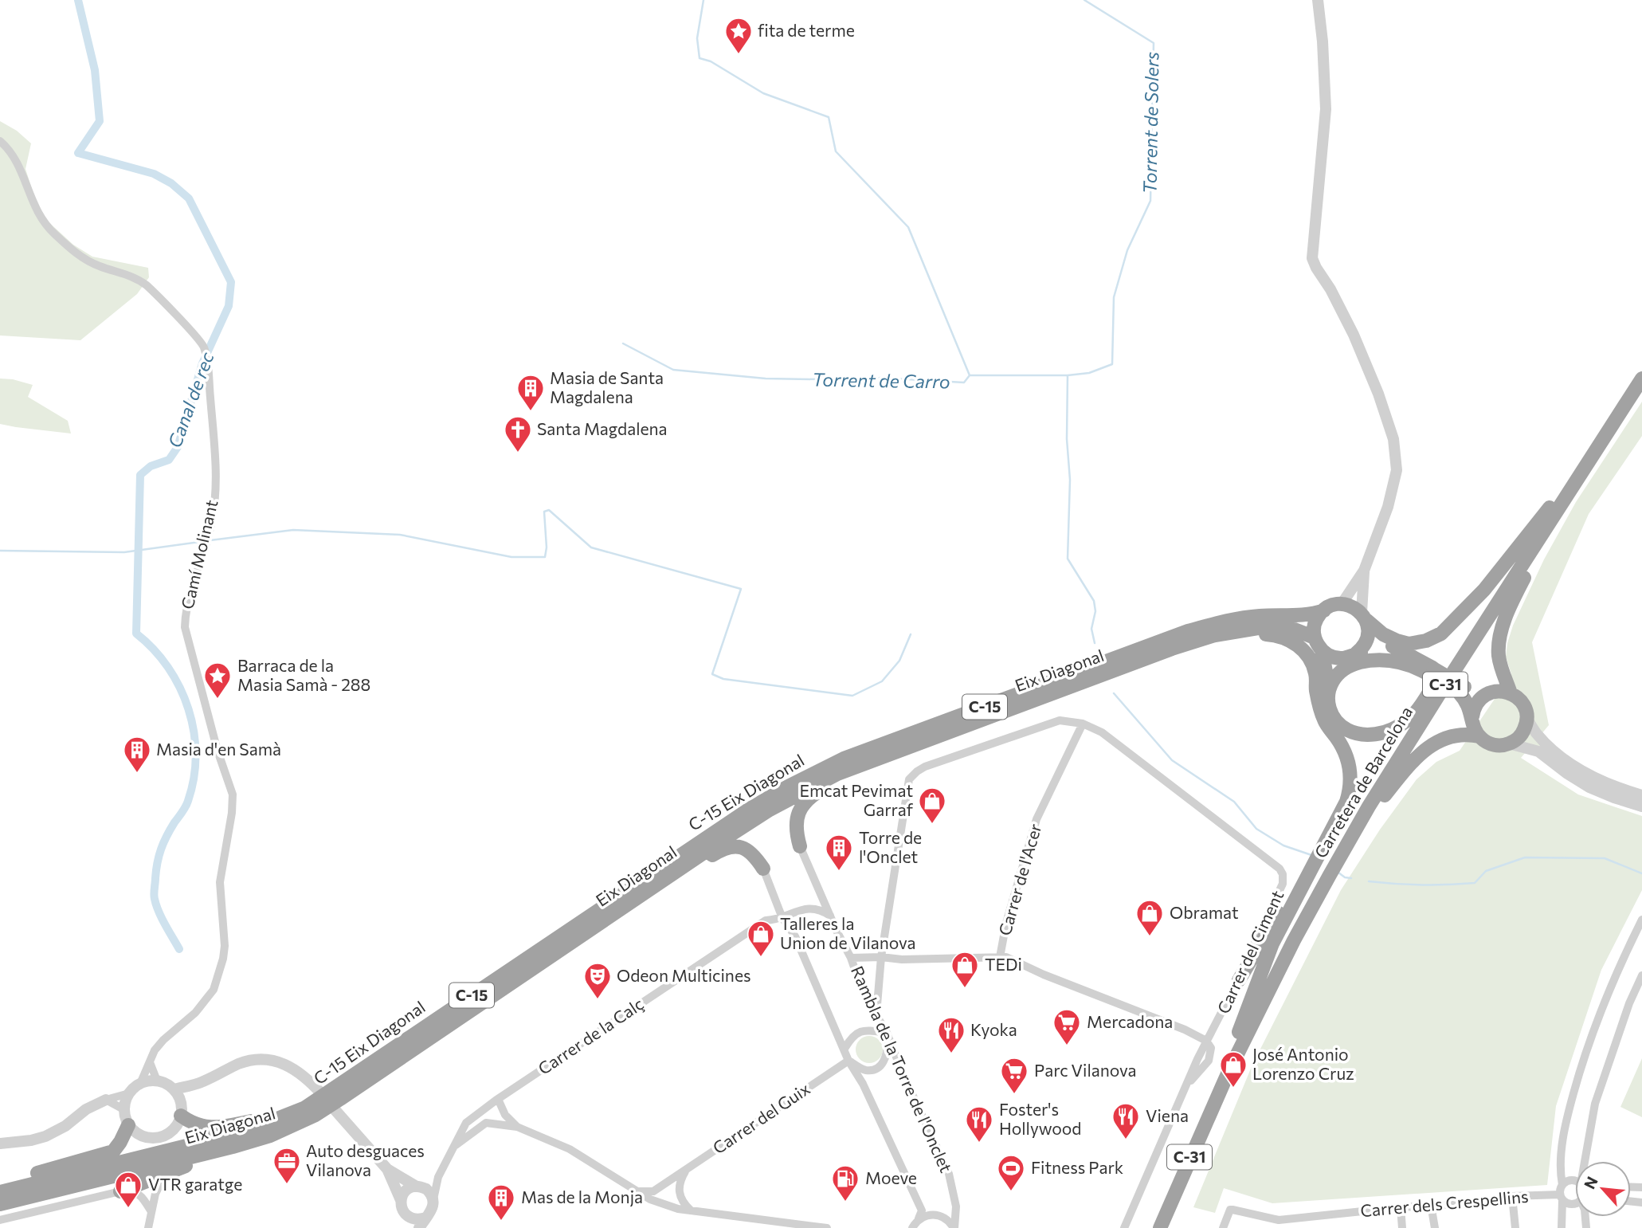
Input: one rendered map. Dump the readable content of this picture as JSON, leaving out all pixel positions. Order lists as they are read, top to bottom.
{
  "streets": {
    "highway": [
      "Eix Diagonal",
      "C-31",
      "C-15",
      "Carretera de Barcelona",
      "C-15 Eix Diagonal"
    ],
    "street": [
      "Camí Molinant",
      "Carrer de l'Acer",
      "Carrer del Ciment",
      "Carrer de la Calç",
      "Rambla de la Torre de l'Onclet",
      "Carrer del Guix",
      "Carrer dels Crespellins"
    ]
  },
  "crossings": [
    ["Camí Molinant", "C-15"],
    ["Eix Diagonal", "C-15"],
    ["Eix Diagonal", "C-15 Eix Diagonal"],
    ["C-15", "C-15 Eix Diagonal"],
    ["Carrer de l'Acer", "Carrer del Ciment"],
    ["Rambla de la Torre de l'Onclet", "Carrer del Guix"]
  ],
  "water": ["Torrent de Solers", "Torrent de Carro", "Canal de rec"],
  "places": {
    "place": ["fita de terme", "Barraca de la Masia Samà - 288"],
    "building": [
      "Masia de Santa Magdalena",
      "Masia d'en Samà",
      "Torre de l'Onclet",
      "Mas de la Monja"
    ],
    "church": ["Santa Magdalena"],
    "shop": [
      "Emcat Pevimat Garraf",
      "Obramat",
      "Talleres la Union de Vilanova",
      "TEDi",
      "José Antonio Lorenzo Cruz",
      "VTR garatge"
    ],
    "theatre": ["Odeon Multicines"],
    "supermarket": ["Mercadona", "Parc Vilanova"],
    "restaurant": ["Kyoka", "Viena", "Foster's Hollywood"],
    "office": ["Auto desguaces Vilanova"],
    "sports": ["Fitness Park"],
    "fuel station": ["Moeve"]
  },
  "north": "top left"
}
